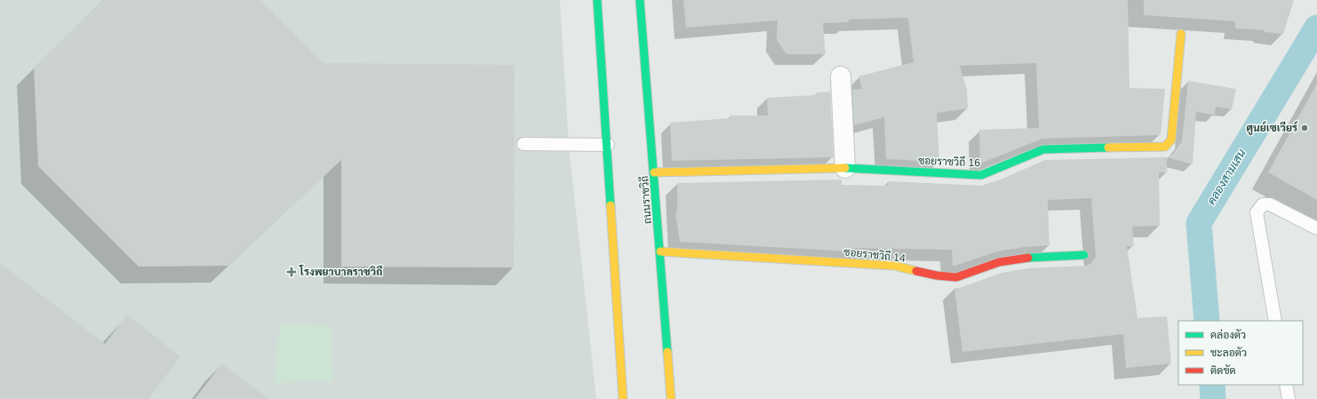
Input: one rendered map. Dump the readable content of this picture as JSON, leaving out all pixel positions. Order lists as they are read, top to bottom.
{
  "streets": {
    "street": ["ซอยราชวิถี 16", "ถนนราชวิถี", "ซอยราชวิถี 14"]
  },
  "crossings": [
    ["ซอยราชวิถี 16", "ถนนราชวิถี"],
    ["ถนนราชวิถี", "ซอยราชวิถี 14"]
  ],
  "water": ["คลองสามเสน"],
  "places": {
    "other": ["ศูนย์เซเวียร์"],
    "health": ["โรงพยาบาลราชวิถี"]
  },
  "legend": ["คล่องตัว", "ชะลอตัว", "ติดขัด"]
}
